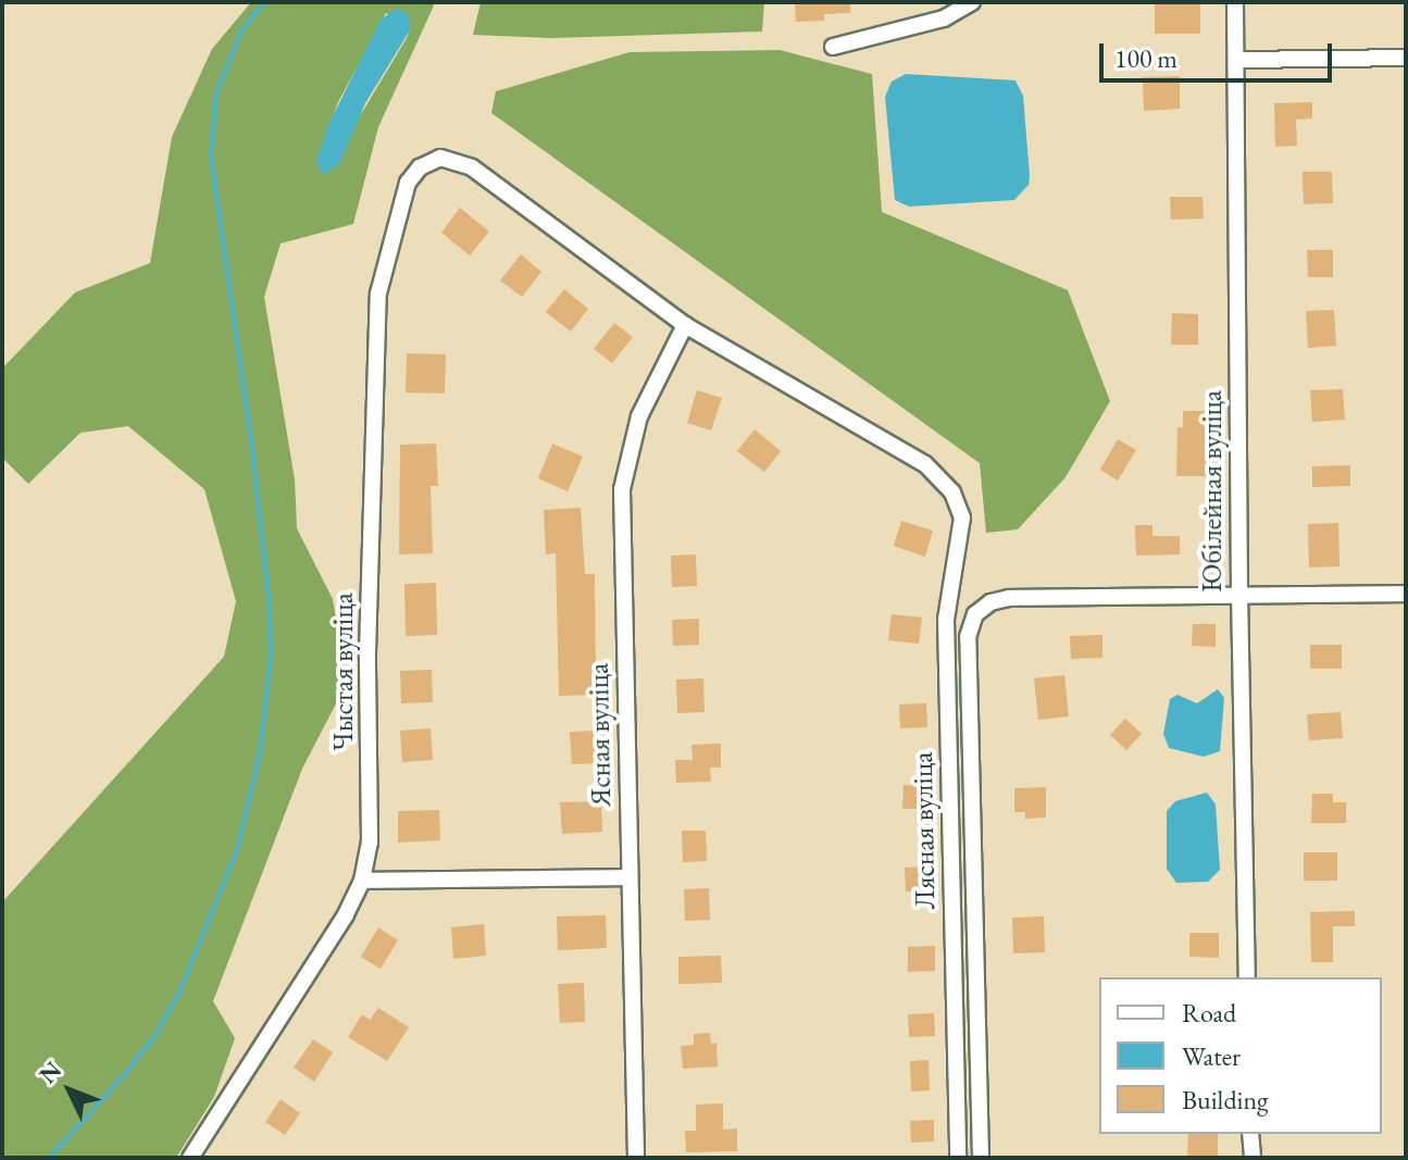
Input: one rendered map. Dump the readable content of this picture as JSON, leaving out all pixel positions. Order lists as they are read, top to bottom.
{
  "streets": {
    "street": [
      "Юбілейная вуліца",
      "Чыстая вуліца",
      "Ясная вуліца",
      "Лясная вуліца"
    ]
  },
  "crossings": [
    ["Юбілейная вуліца", "Лясная вуліца"],
    ["Чыстая вуліца", "Ясная вуліца"],
    ["Чыстая вуліца", "Лясная вуліца"],
    ["Ясная вуліца", "Лясная вуліца"]
  ],
  "legend": ["Road", "Water", "Building"],
  "scale_bar": "100 m",
  "north": "top left"
}
